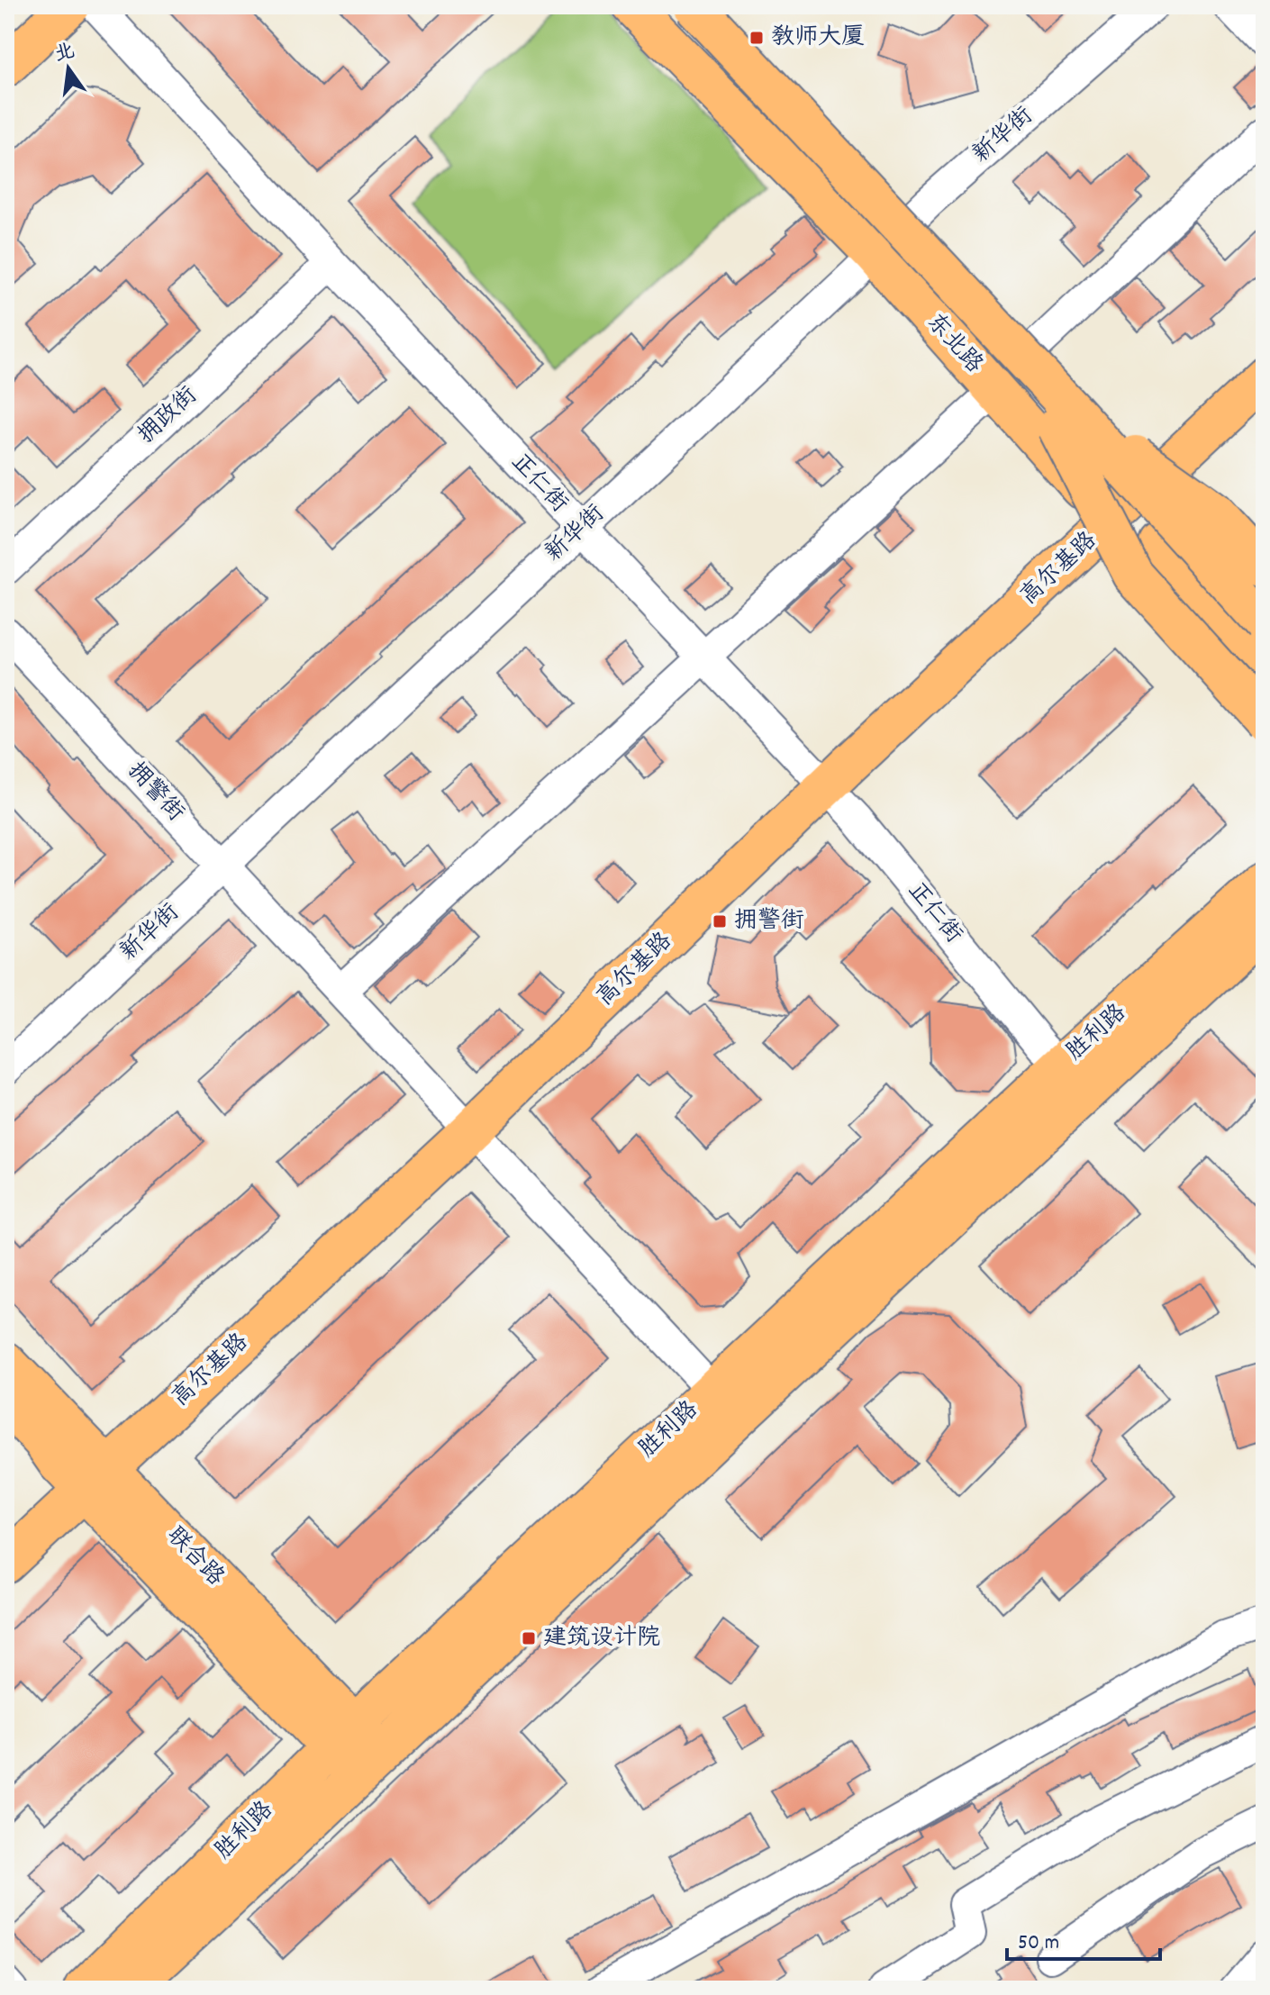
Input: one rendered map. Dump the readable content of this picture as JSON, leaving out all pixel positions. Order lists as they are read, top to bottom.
{
  "streets": {
    "main road": [
      "东北路",
      "高尔基路",
      "胜利路",
      "联合路"
    ],
    "street": [
      "新华街",
      "拥政街",
      "正仁街",
      "拥警街"
    ]
  },
  "crossings": [
    ["新华街", "东北路"],
    ["新华街", "正仁街"],
    ["新华街", "拥警街"],
    ["东北路", "高尔基路"],
    ["拥政街", "正仁街"],
    ["正仁街", "高尔基路"],
    ["正仁街", "胜利路"],
    ["高尔基路", "拥警街"],
    ["高尔基路", "联合路"],
    ["拥警街", "胜利路"],
    ["胜利路", "联合路"]
  ],
  "places": {
    "transit": ["教师大厦", "拥警街", "建筑设计院"]
  },
  "scale_bar": "50 m",
  "north": "top"
}
